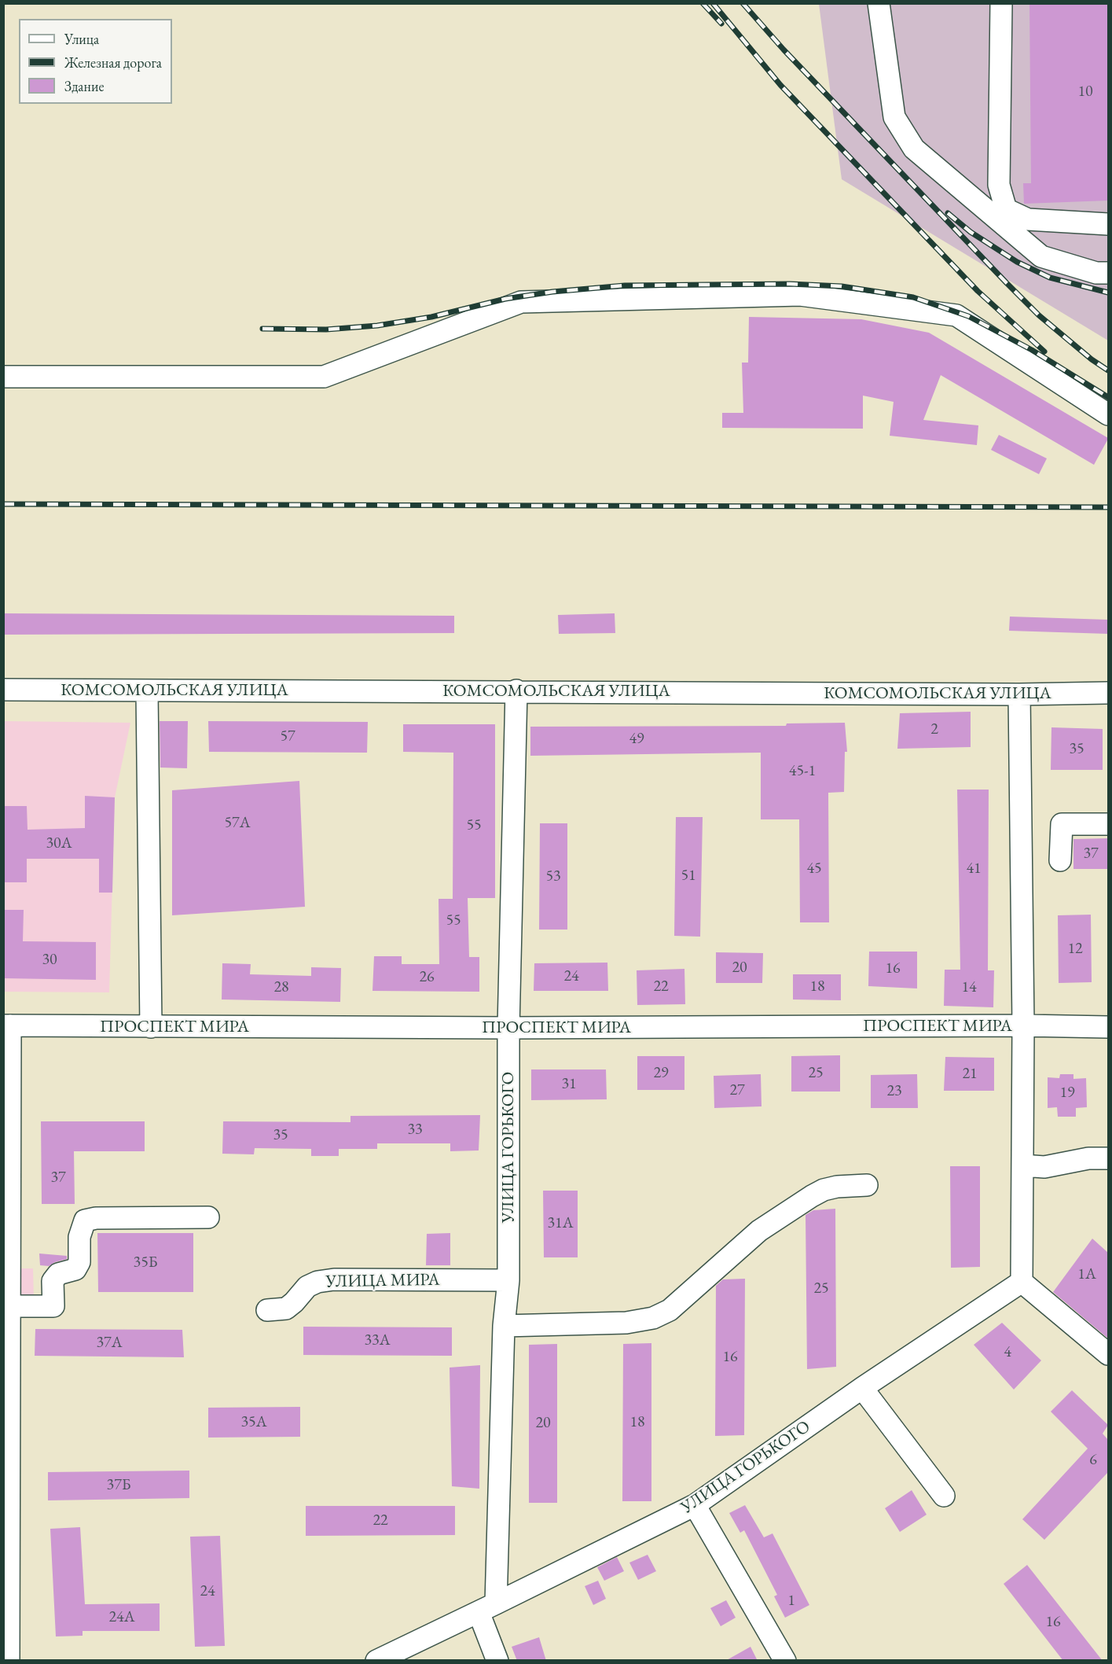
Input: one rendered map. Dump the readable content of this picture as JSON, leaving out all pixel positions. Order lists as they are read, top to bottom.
{
  "streets": {
    "street": [
      "КОМСОМОЛЬСКАЯ УЛИЦА",
      "ПРОСПЕКТ МИРА",
      "УЛИЦА ГОРЬКОГО",
      "УЛИЦА МИРА"
    ]
  },
  "crossings": [
    ["КОМСОМОЛЬСКАЯ УЛИЦА", "УЛИЦА ГОРЬКОГО"],
    ["ПРОСПЕКТ МИРА", "УЛИЦА ГОРЬКОГО"],
    ["УЛИЦА ГОРЬКОГО", "УЛИЦА МИРА"]
  ],
  "house_numbers": [
    "10",
    "2",
    "57",
    "49",
    "35",
    "45-1",
    "57А",
    "55",
    "30А",
    "37",
    "45",
    "41",
    "51",
    "53",
    "55",
    "12",
    "30",
    "20",
    "16",
    "24",
    "26",
    "22",
    "18",
    "28",
    "14",
    "29",
    "25",
    "21",
    "31",
    "27",
    "23",
    "19",
    "33",
    "35",
    "37",
    "31А",
    "35Б",
    "1А",
    "25",
    "33А",
    "37А",
    "4",
    "16",
    "35А",
    "18",
    "20",
    "6",
    "37Б",
    "22",
    "24",
    "1",
    "24А",
    "16"
  ],
  "legend": ["Улица", "Железная дорога", "Здание"]
}
